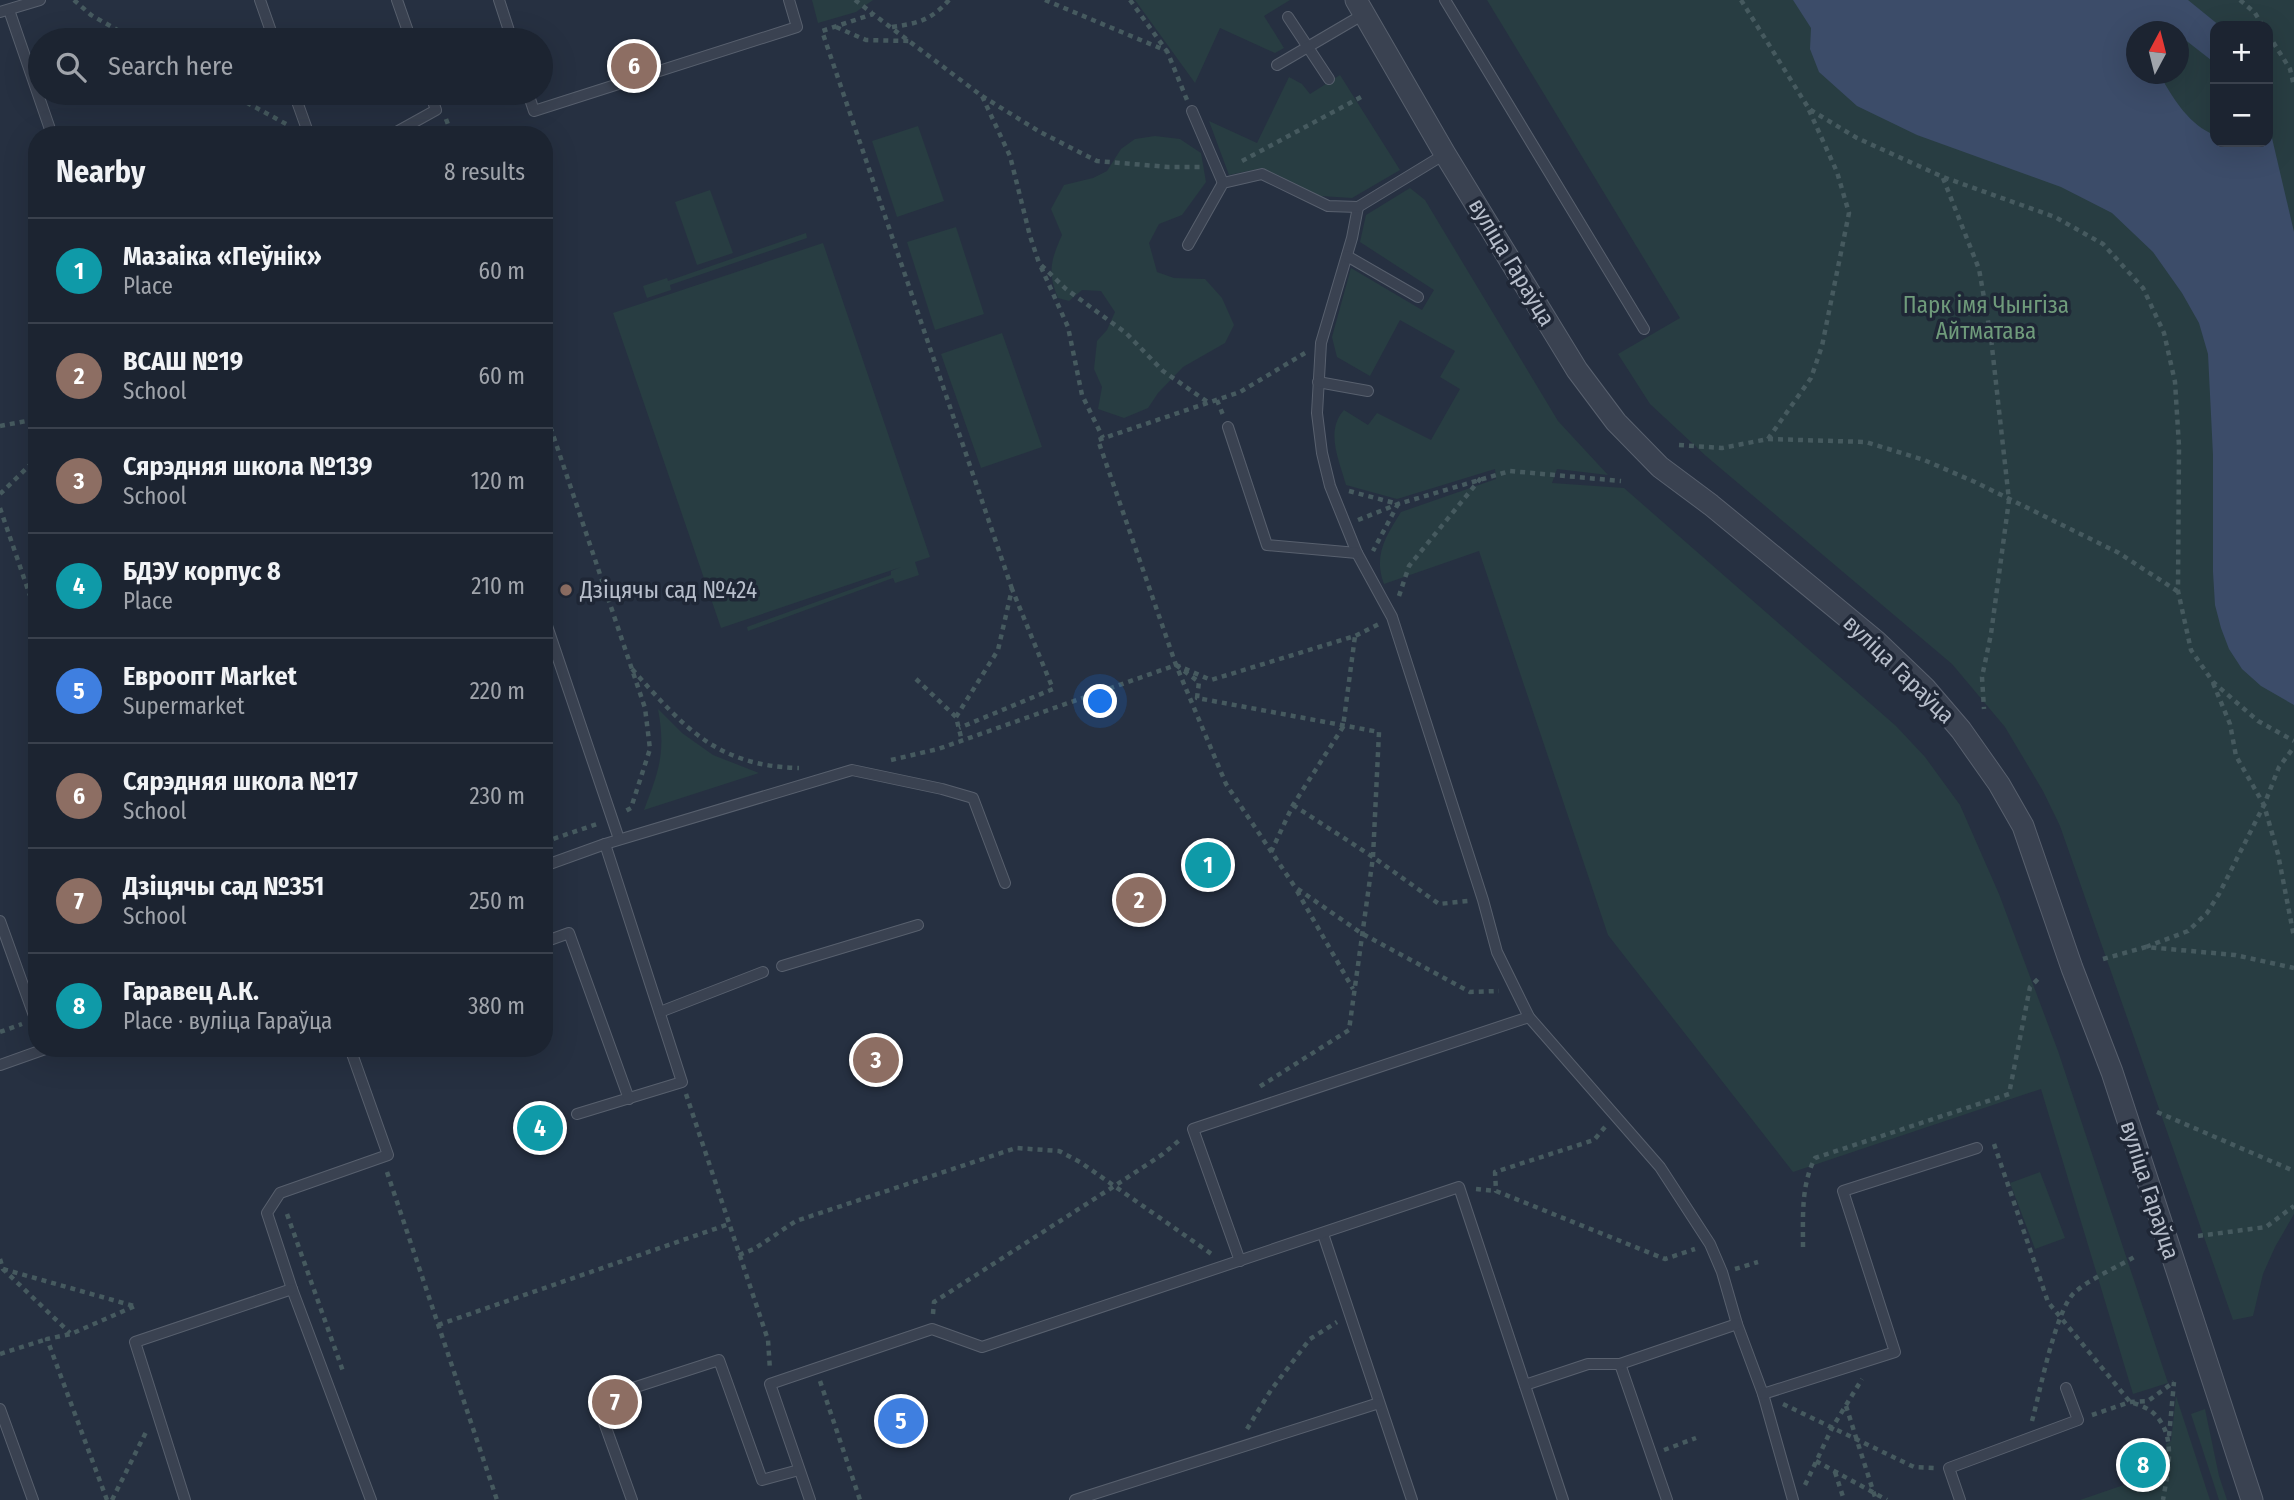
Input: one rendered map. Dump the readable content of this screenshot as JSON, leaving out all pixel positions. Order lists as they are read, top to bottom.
{
  "streets": {
    "street": ["вуліца Гараўца"]
  },
  "parks": ["Парк імя Чынгіза Айтматава"],
  "places": ["Дзіцячы сад №424"],
  "north": "top",
  "page": {
    "map_buttons": ["+", "−"],
    "search": "Search here",
    "pins": [
      "6",
      "1",
      "2",
      "3",
      "4",
      "7",
      "5",
      "8"
    ],
    "heading": ["Nearby", "8 results"],
    "list": [
      {
        "mark": "1",
        "name": "Мазаіка «Пеўнік»",
        "note": "Place",
        "value": "60 m"
      },
      {
        "mark": "2",
        "name": "ВСАШ №19",
        "note": "School",
        "value": "60 m"
      },
      {
        "mark": "3",
        "name": "Сярэдняя школа №139",
        "note": "School",
        "value": "120 m"
      },
      {
        "mark": "4",
        "name": "БДЭУ корпус 8",
        "note": "Place",
        "value": "210 m"
      },
      {
        "mark": "5",
        "name": "Евроопт Market",
        "note": "Supermarket",
        "value": "220 m"
      },
      {
        "mark": "6",
        "name": "Сярэдняя школа №17",
        "note": "School",
        "value": "230 m"
      },
      {
        "mark": "7",
        "name": "Дзіцячы сад №351",
        "note": "School",
        "value": "250 m"
      },
      {
        "mark": "8",
        "name": "Гаравец А.К.",
        "note": "Place · вуліца Гараўца",
        "value": "380 m"
      }
    ]
  }
}
